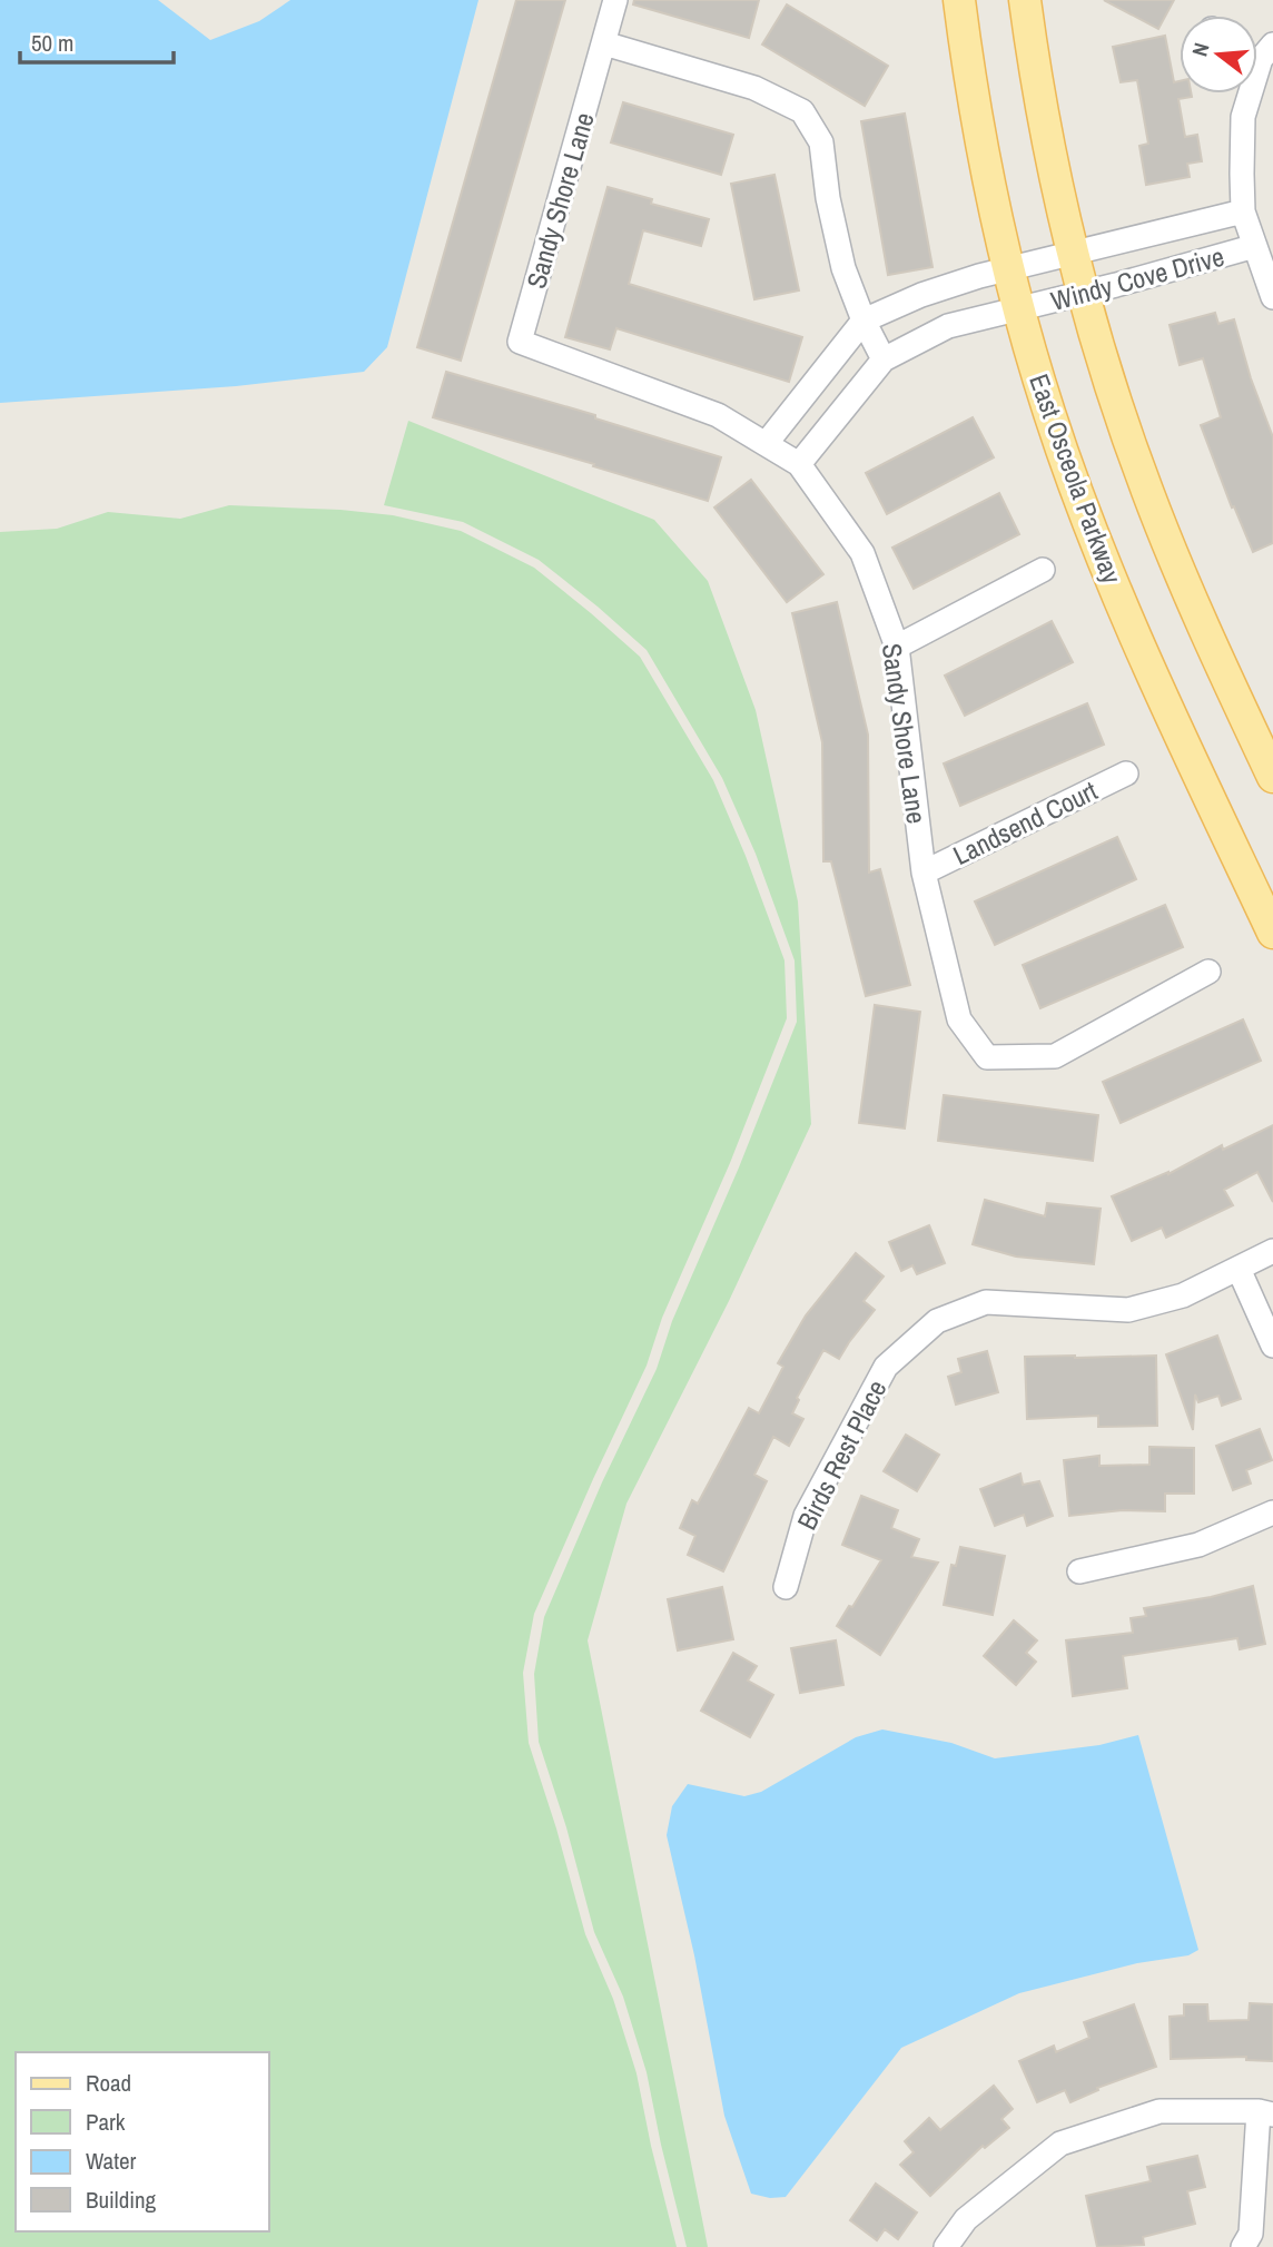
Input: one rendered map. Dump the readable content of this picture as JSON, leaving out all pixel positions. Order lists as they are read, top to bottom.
{
  "streets": {
    "main road": ["East Osceola Parkway"],
    "street": [
      "Sandy Shore Lane",
      "Windy Cove Drive",
      "Landsend Court",
      "Birds Rest Place"
    ]
  },
  "crossings": [
    ["Sandy Shore Lane", "Landsend Court"],
    ["Windy Cove Drive", "East Osceola Parkway"]
  ],
  "legend": [
    "Road",
    "Park",
    "Water",
    "Building"
  ],
  "scale_bar": "50 m",
  "north": "left"
}
